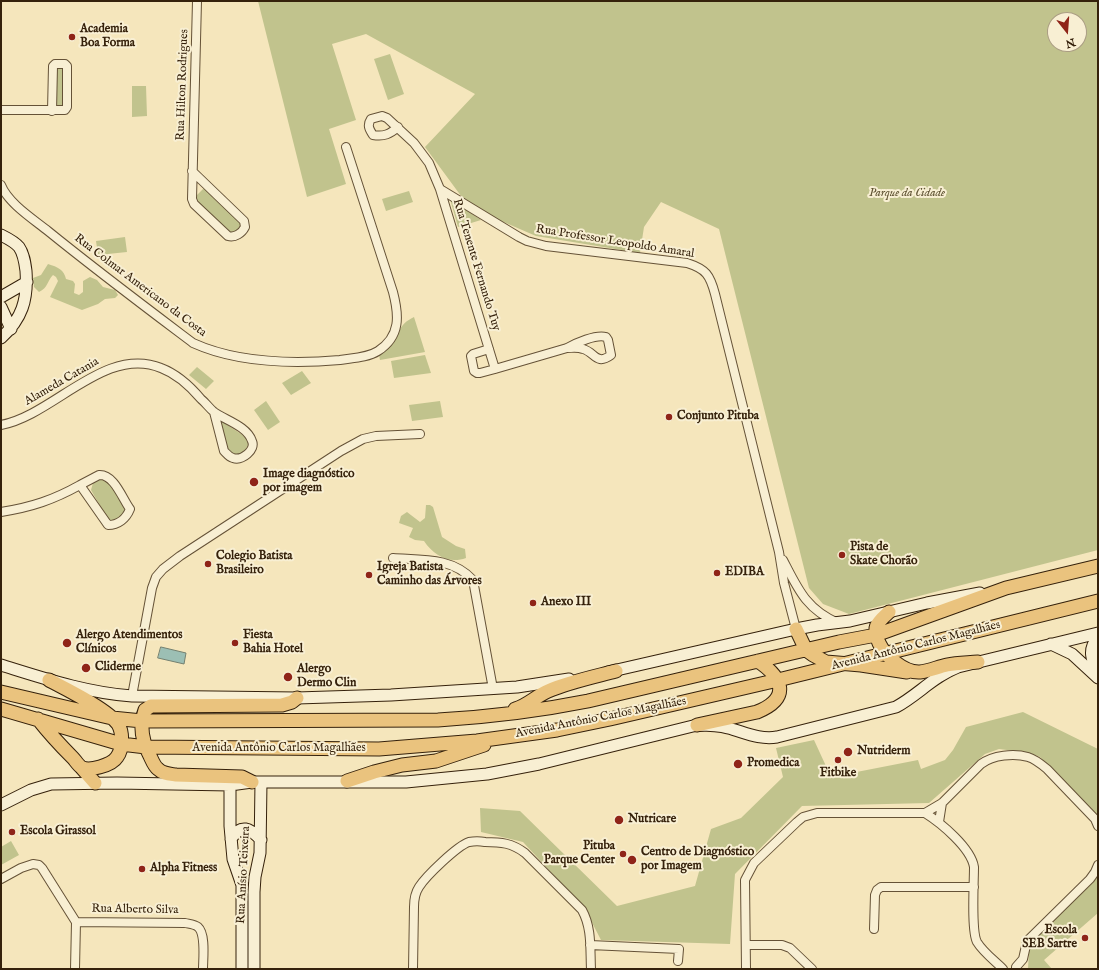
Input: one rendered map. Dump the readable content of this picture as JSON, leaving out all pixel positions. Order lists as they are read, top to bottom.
{
  "streets": {
    "main road": ["Avenida Antônio Carlos Magalhães"],
    "street": [
      "Rua Hilton Rodrigues",
      "Rua Professor Leopoldo Amaral",
      "Rua Tenente Fernando Tuy",
      "Rua Colmar Americano da Costa",
      "Alameda Catania",
      "Rua Anísio Teixeira",
      "Rua Alberto Silva"
    ]
  },
  "crossings": [
    ["Rua Professor Leopoldo Amaral", "Rua Tenente Fernando Tuy"],
    ["Rua Professor Leopoldo Amaral", "Avenida Antônio Carlos Magalhães"],
    ["Avenida Antônio Carlos Magalhães", "Rua Anísio Teixeira"]
  ],
  "parks": ["Parque da Cidade"],
  "places": [
    "Academia Boa Forma",
    "Conjunto Pituba",
    "Image diagnóstico por imagem",
    "Pista de Skate Chorão",
    "Colegio Batista Brasileiro",
    "EDIBA",
    "Igreja Batista Caminho das Árvores",
    "Anexo III",
    "Alergo Atendimentos Clínicos",
    "Fiesta Bahia Hotel",
    "Cliderme",
    "Alergo Dermo Clin",
    "Nutriderm",
    "Fitbike",
    "Promedica",
    "Nutricare",
    "Escola Girassol",
    "Pituba Parque Center",
    "Centro de Diagnóstico por Imagem",
    "Alpha Fitness",
    "Escola SEB Sartre"
  ],
  "north": "bottom"
}
